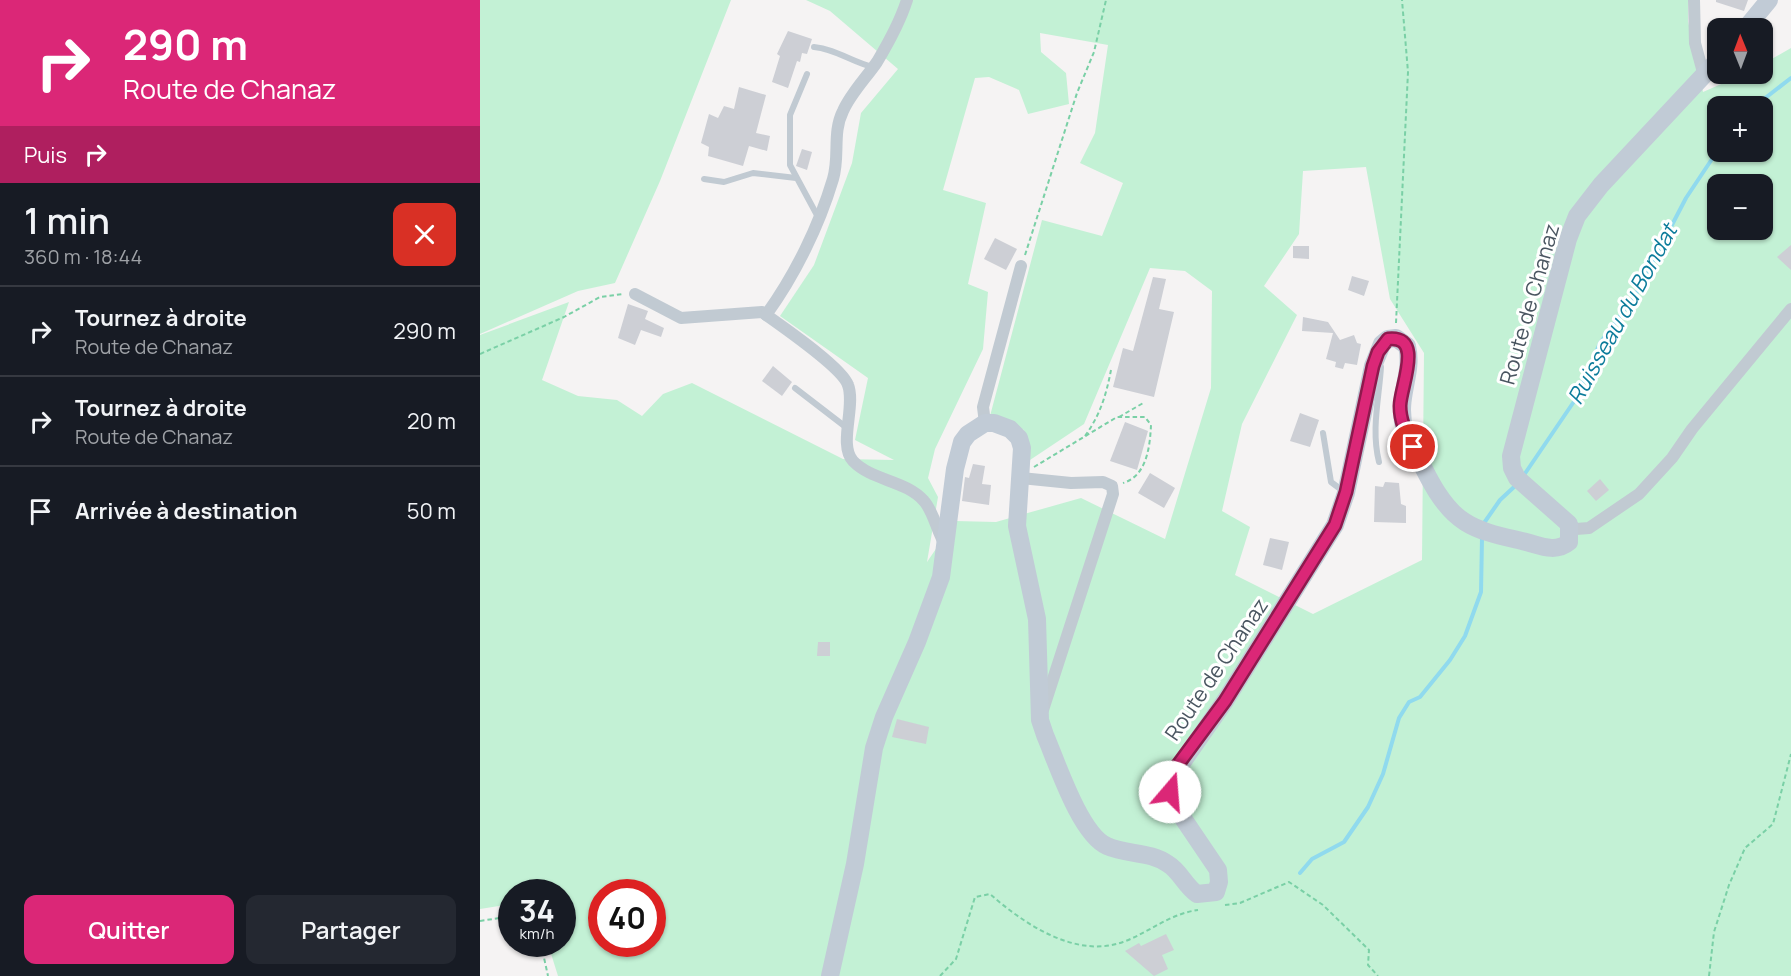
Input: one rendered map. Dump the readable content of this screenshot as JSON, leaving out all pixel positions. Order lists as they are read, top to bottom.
{
  "streets": {
    "street": ["Route de Chanaz"]
  },
  "water": ["Ruisseau du Bondat"],
  "north": "top",
  "page": {
    "turn": ["290 m", "Route de Chanaz"],
    "map_buttons": ["+", "−"],
    "then": "Puis",
    "heading": ["1 min", "360 m · 18:44"],
    "list": [
      {
        "name": "Tournez à droite",
        "note": "Route de Chanaz",
        "value": "290 m"
      },
      {
        "name": "Tournez à droite",
        "note": "Route de Chanaz",
        "value": "20 m"
      },
      {
        "name": "Arrivée à destination",
        "value": "50 m"
      }
    ],
    "speed": "34 km/h",
    "limit": "40",
    "buttons": ["Quitter", "Partager"]
  }
}
